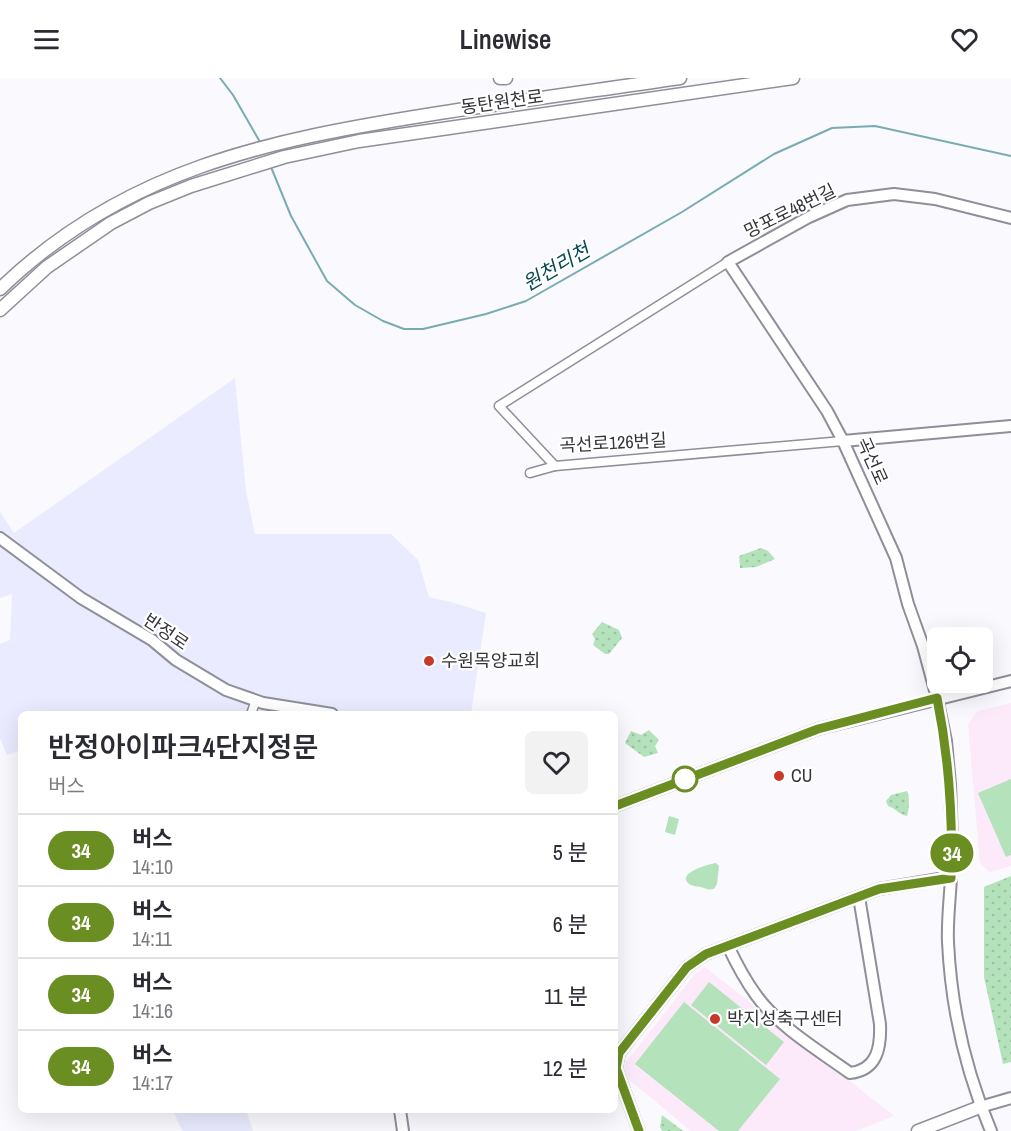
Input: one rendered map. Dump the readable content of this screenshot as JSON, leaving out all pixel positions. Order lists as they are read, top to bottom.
{
  "streets": {
    "main road": ["동탄원천로"],
    "street": [
      "망포로48번길",
      "곡선로126번길",
      "곡선로",
      "반정로"
    ]
  },
  "crossings": [
    ["망포로48번길", "곡선로126번길"],
    ["망포로48번길", "곡선로"],
    ["곡선로126번길", "곡선로"]
  ],
  "water": ["원천리천"],
  "places": ["수원목양교회", "CU", "박지성축구센터"],
  "lines": ["bus line 34"],
  "page": {
    "header": "Linewise",
    "on_map": "34",
    "heading": ["반정아이파크4단지정문", "버스"],
    "list": [
      {
        "mark": "34",
        "name": "버스",
        "note": "14:10",
        "value": "5 분"
      },
      {
        "mark": "34",
        "name": "버스",
        "note": "14:11",
        "value": "6 분"
      },
      {
        "mark": "34",
        "name": "버스",
        "note": "14:16",
        "value": "11 분"
      },
      {
        "mark": "34",
        "name": "버스",
        "note": "14:17",
        "value": "12 분"
      }
    ]
  }
}
